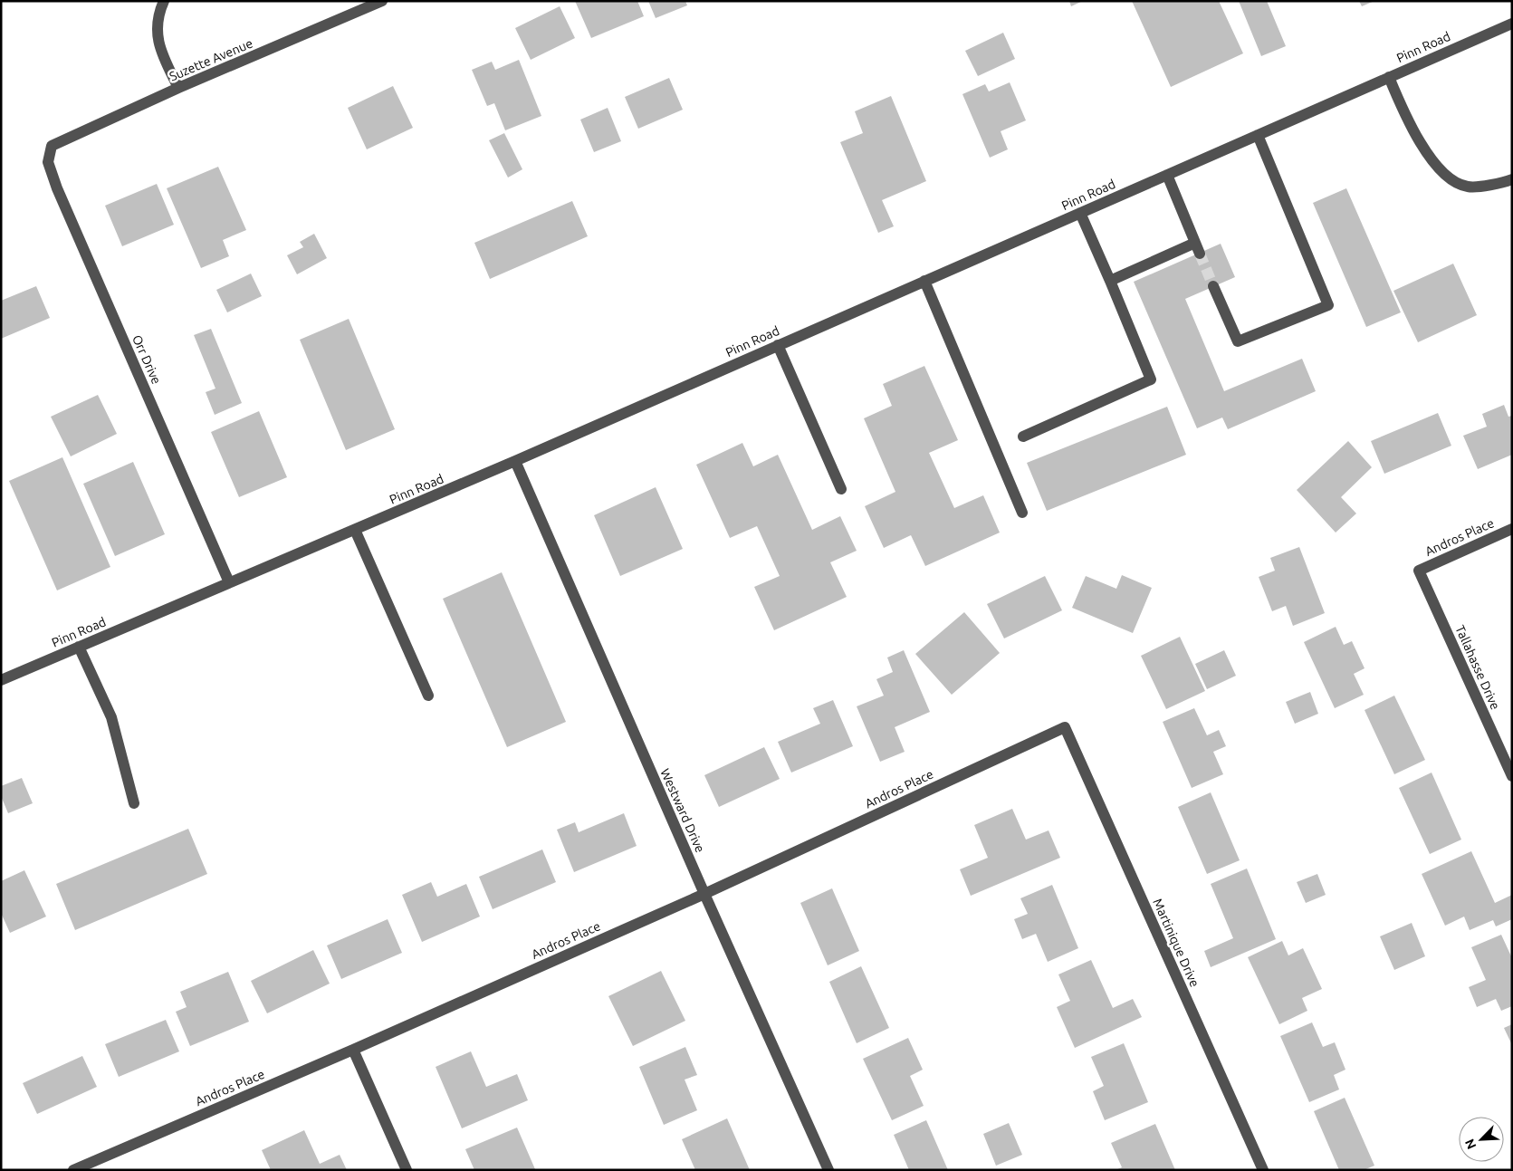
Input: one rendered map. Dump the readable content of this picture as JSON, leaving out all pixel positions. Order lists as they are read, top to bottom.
{
  "streets": {
    "street": [
      "Pinn Road",
      "Suzette Avenue",
      "Orr Drive",
      "Andros Place",
      "Tallahasse Drive",
      "Westward Drive",
      "Martinique Drive"
    ]
  },
  "crossings": [
    ["Pinn Road", "Orr Drive"],
    ["Pinn Road", "Westward Drive"],
    ["Suzette Avenue", "Orr Drive"],
    ["Andros Place", "Tallahasse Drive"],
    ["Andros Place", "Westward Drive"],
    ["Andros Place", "Martinique Drive"]
  ],
  "north": "bottom left"
}
